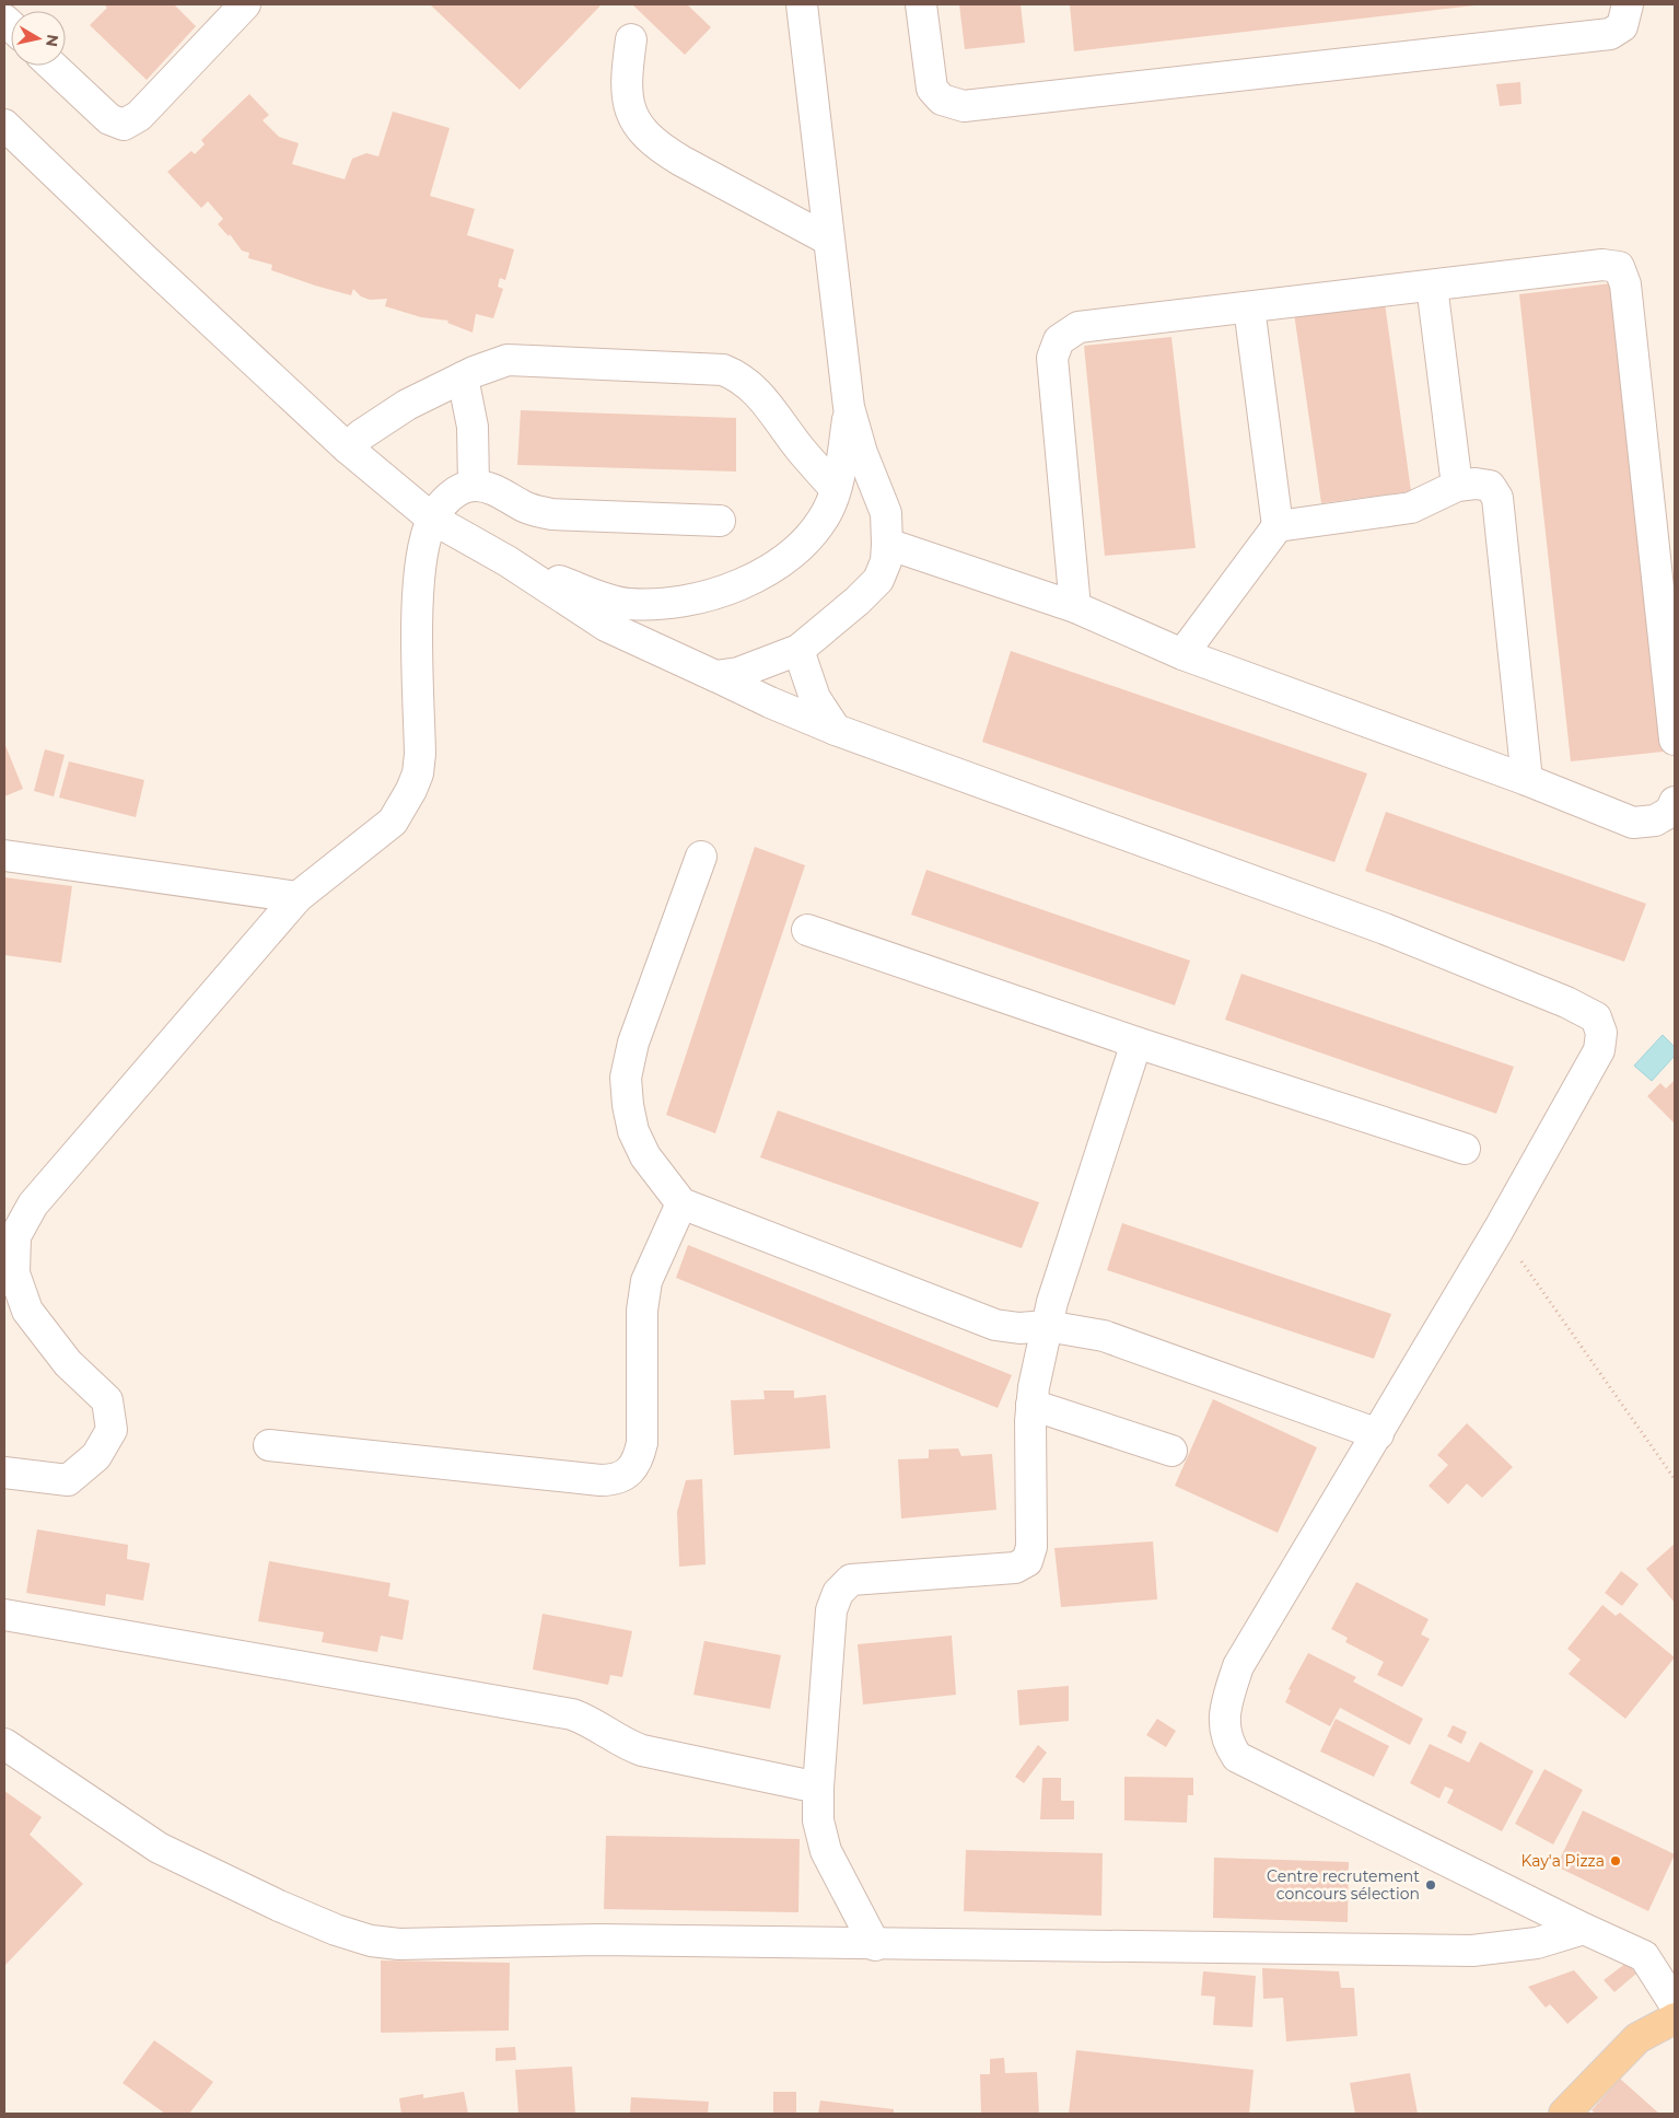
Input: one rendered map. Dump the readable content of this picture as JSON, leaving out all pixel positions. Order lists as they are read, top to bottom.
{
  "places": ["Kay'a Pizza", "Centre recrutement concours sélection"],
  "north": "right"
}
